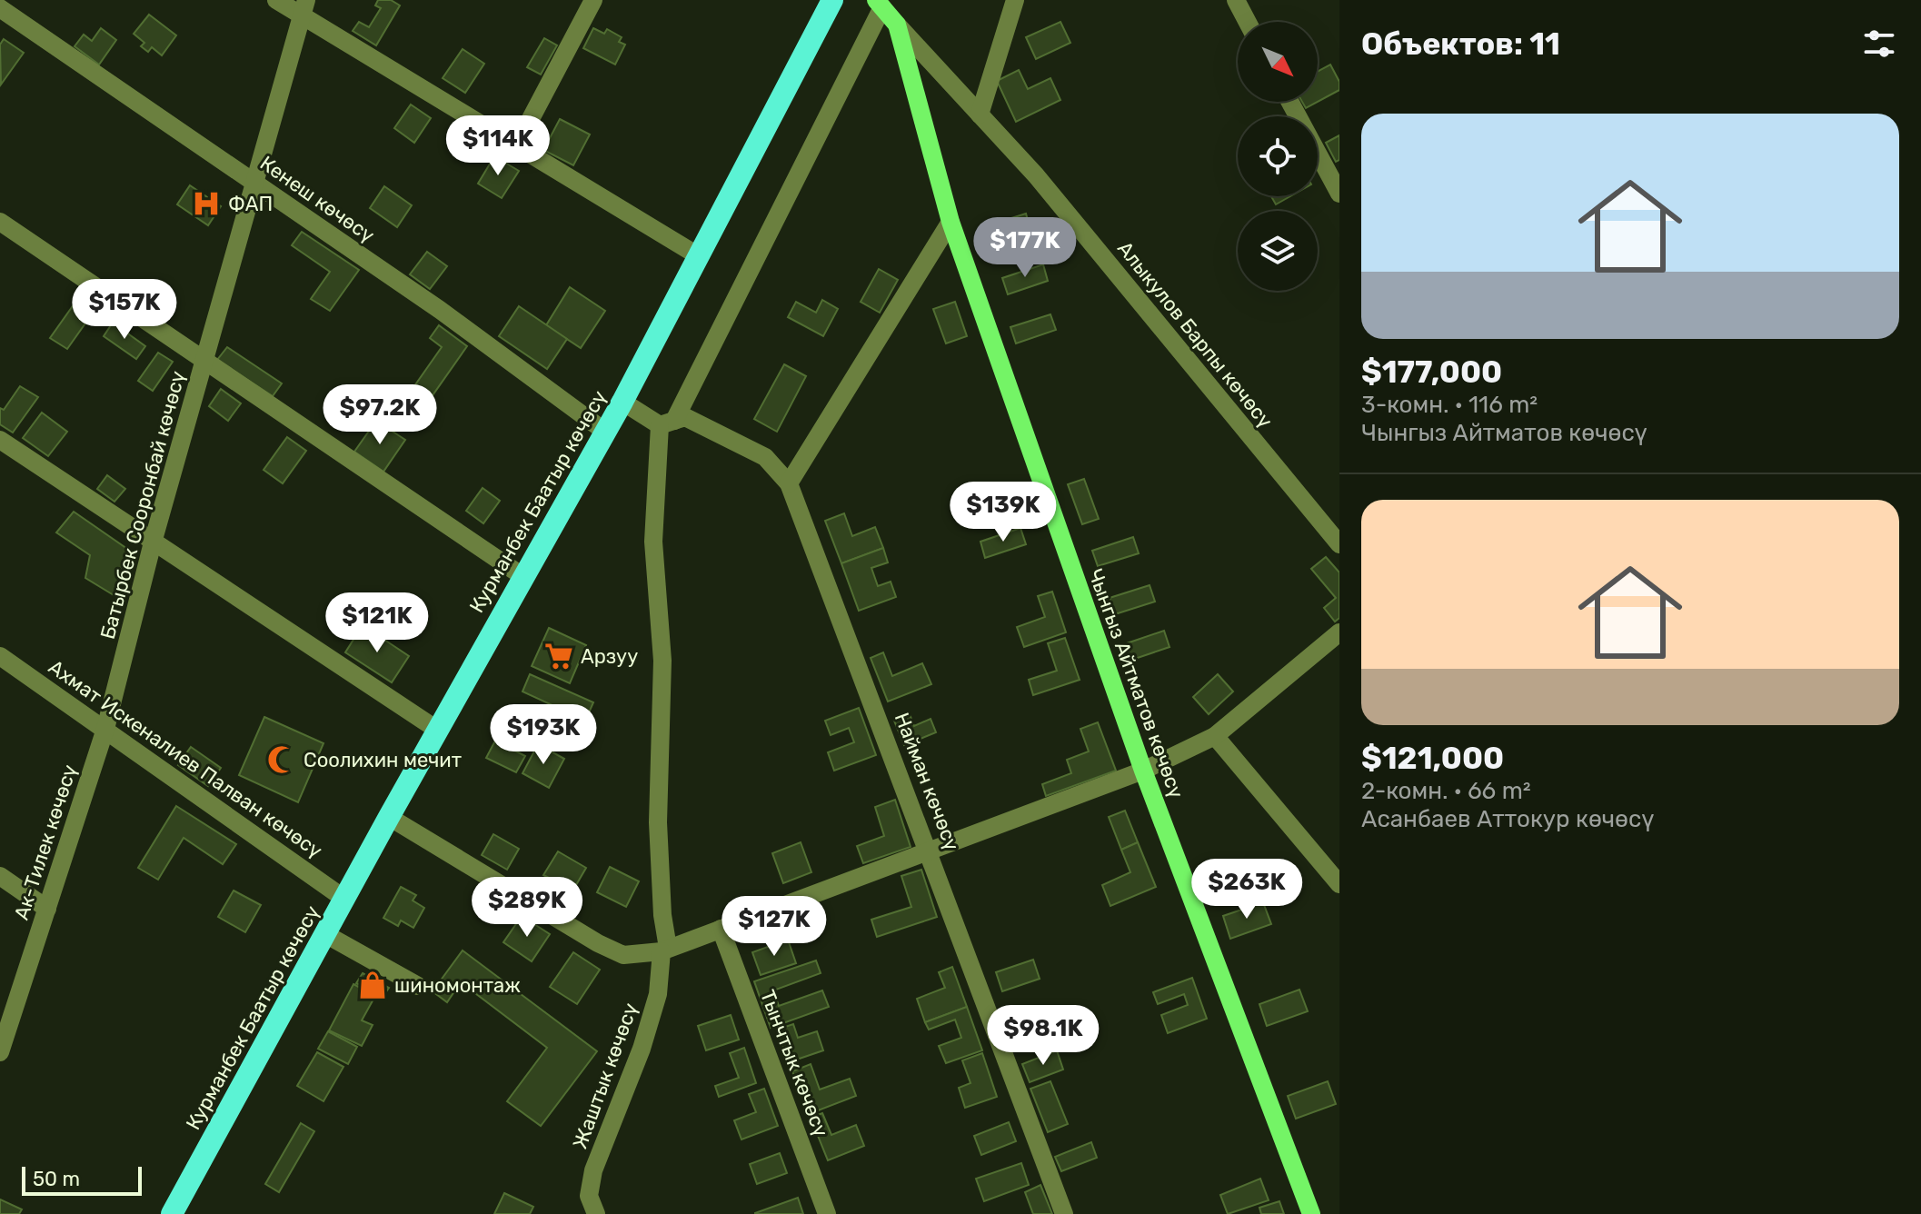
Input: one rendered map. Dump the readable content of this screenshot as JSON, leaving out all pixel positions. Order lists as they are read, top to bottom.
{
  "streets": {
    "highway": ["Курманбек Баатыр көчөсү"],
    "main road": ["Чынгыз Айтматов көчөсү"],
    "street": [
      "Кенеш көчөсү",
      "Алыкулов Барпы көчөсү",
      "Батырбек Сооронбай көчөсү",
      "Ахмат Искеналиев Палван көчөсү",
      "Найман көчөсү",
      "Ак-Тилек көчөсү",
      "Тынчтык көчөсү",
      "Жаштык көчөсү"
    ]
  },
  "crossings": [
    ["Кенеш көчөсү", "Курманбек Баатыр көчөсү"],
    ["Кенеш көчөсү", "Батырбек Сооронбай көчөсү"],
    ["Алыкулов Барпы көчөсү", "Чынгыз Айтматов көчөсү"],
    ["Курманбек Баатыр көчөсү", "Ахмат Искеналиев Палван көчөсү"],
    ["Курманбек Баатыр көчөсү", "Найман көчөсү"],
    ["Батырбек Сооронбай көчөсү", "Ахмат Искеналиев Палван көчөсү"],
    ["Батырбек Сооронбай көчөсү", "Ак-Тилек көчөсү"],
    ["Ахмат Искеналиев Палван көчөсү", "Ак-Тилек көчөсү"],
    ["Найман көчөсү", "Жаштык көчөсү"]
  ],
  "places": {
    "hospital": ["ФАП"],
    "supermarket": ["Арзуу"],
    "mosque": ["Соолихин мечит"],
    "shop": ["шиномонтаж"]
  },
  "scale_bar": "50 m",
  "north": "bottom right",
  "page": {
    "heading": "Объектов: 11",
    "list": [
      {
        "name": "$177,000",
        "note": "3-комн. · 116 m² · Чынгыз Айтматов көчөсү"
      },
      {
        "name": "$121,000",
        "note": "2-комн. · 66 m² · Асанбаев Аттокур көчөсү"
      }
    ],
    "price": [
      "$114K",
      "$177K",
      "$157K",
      "$97.2K",
      "$139K",
      "$121K",
      "$193K",
      "$263K",
      "$289K",
      "$127K",
      "$98.1K"
    ],
    "scale": "50 m"
  }
}
